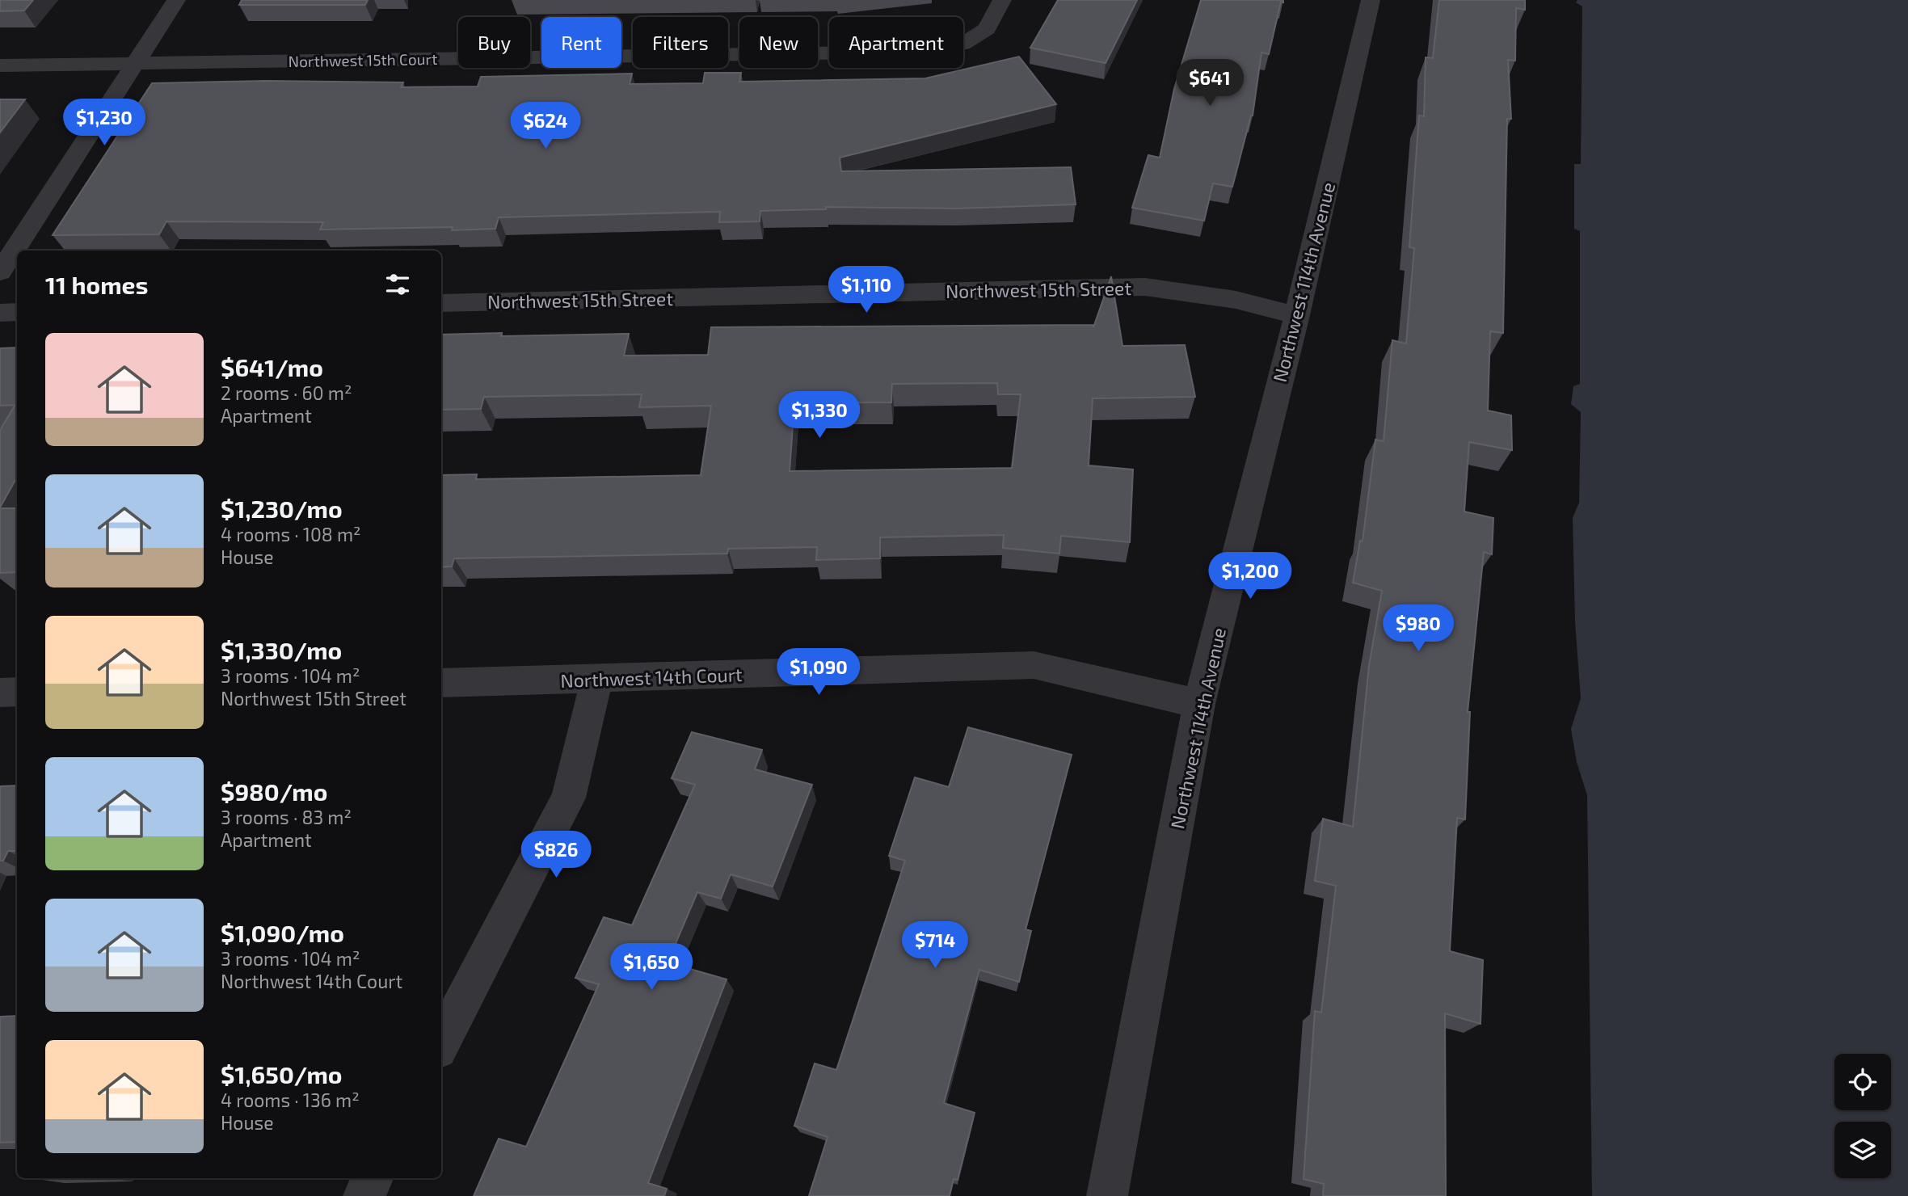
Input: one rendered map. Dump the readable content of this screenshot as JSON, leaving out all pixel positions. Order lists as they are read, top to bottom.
{
  "streets": {
    "street": [
      "Northwest 15th Court",
      "Northwest 114th Avenue",
      "Northwest 15th Street",
      "Northwest 14th Court"
    ]
  },
  "crossings": [
    ["Northwest 114th Avenue", "Northwest 15th Street"],
    ["Northwest 114th Avenue", "Northwest 14th Court"]
  ],
  "page": {
    "chip": [
      "Buy",
      "Rent",
      "Filters",
      "New",
      "Apartment"
    ],
    "price": [
      "$641",
      "$1,230",
      "$624",
      "$1,110",
      "$1,330",
      "$1,200",
      "$980",
      "$1,090",
      "$826",
      "$714",
      "$1,650"
    ],
    "heading": "11 homes",
    "list": [
      {
        "name": "$641/mo",
        "note": "2 rooms · 60 m² · Apartment"
      },
      {
        "name": "$1,230/mo",
        "note": "4 rooms · 108 m² · House"
      },
      {
        "name": "$1,330/mo",
        "note": "3 rooms · 104 m² · Northwest 15th Street"
      },
      {
        "name": "$980/mo",
        "note": "3 rooms · 83 m² · Apartment"
      },
      {
        "name": "$1,090/mo",
        "note": "3 rooms · 104 m² · Northwest 14th Court"
      },
      {
        "name": "$1,650/mo",
        "note": "4 rooms · 136 m² · House"
      }
    ]
  }
}
